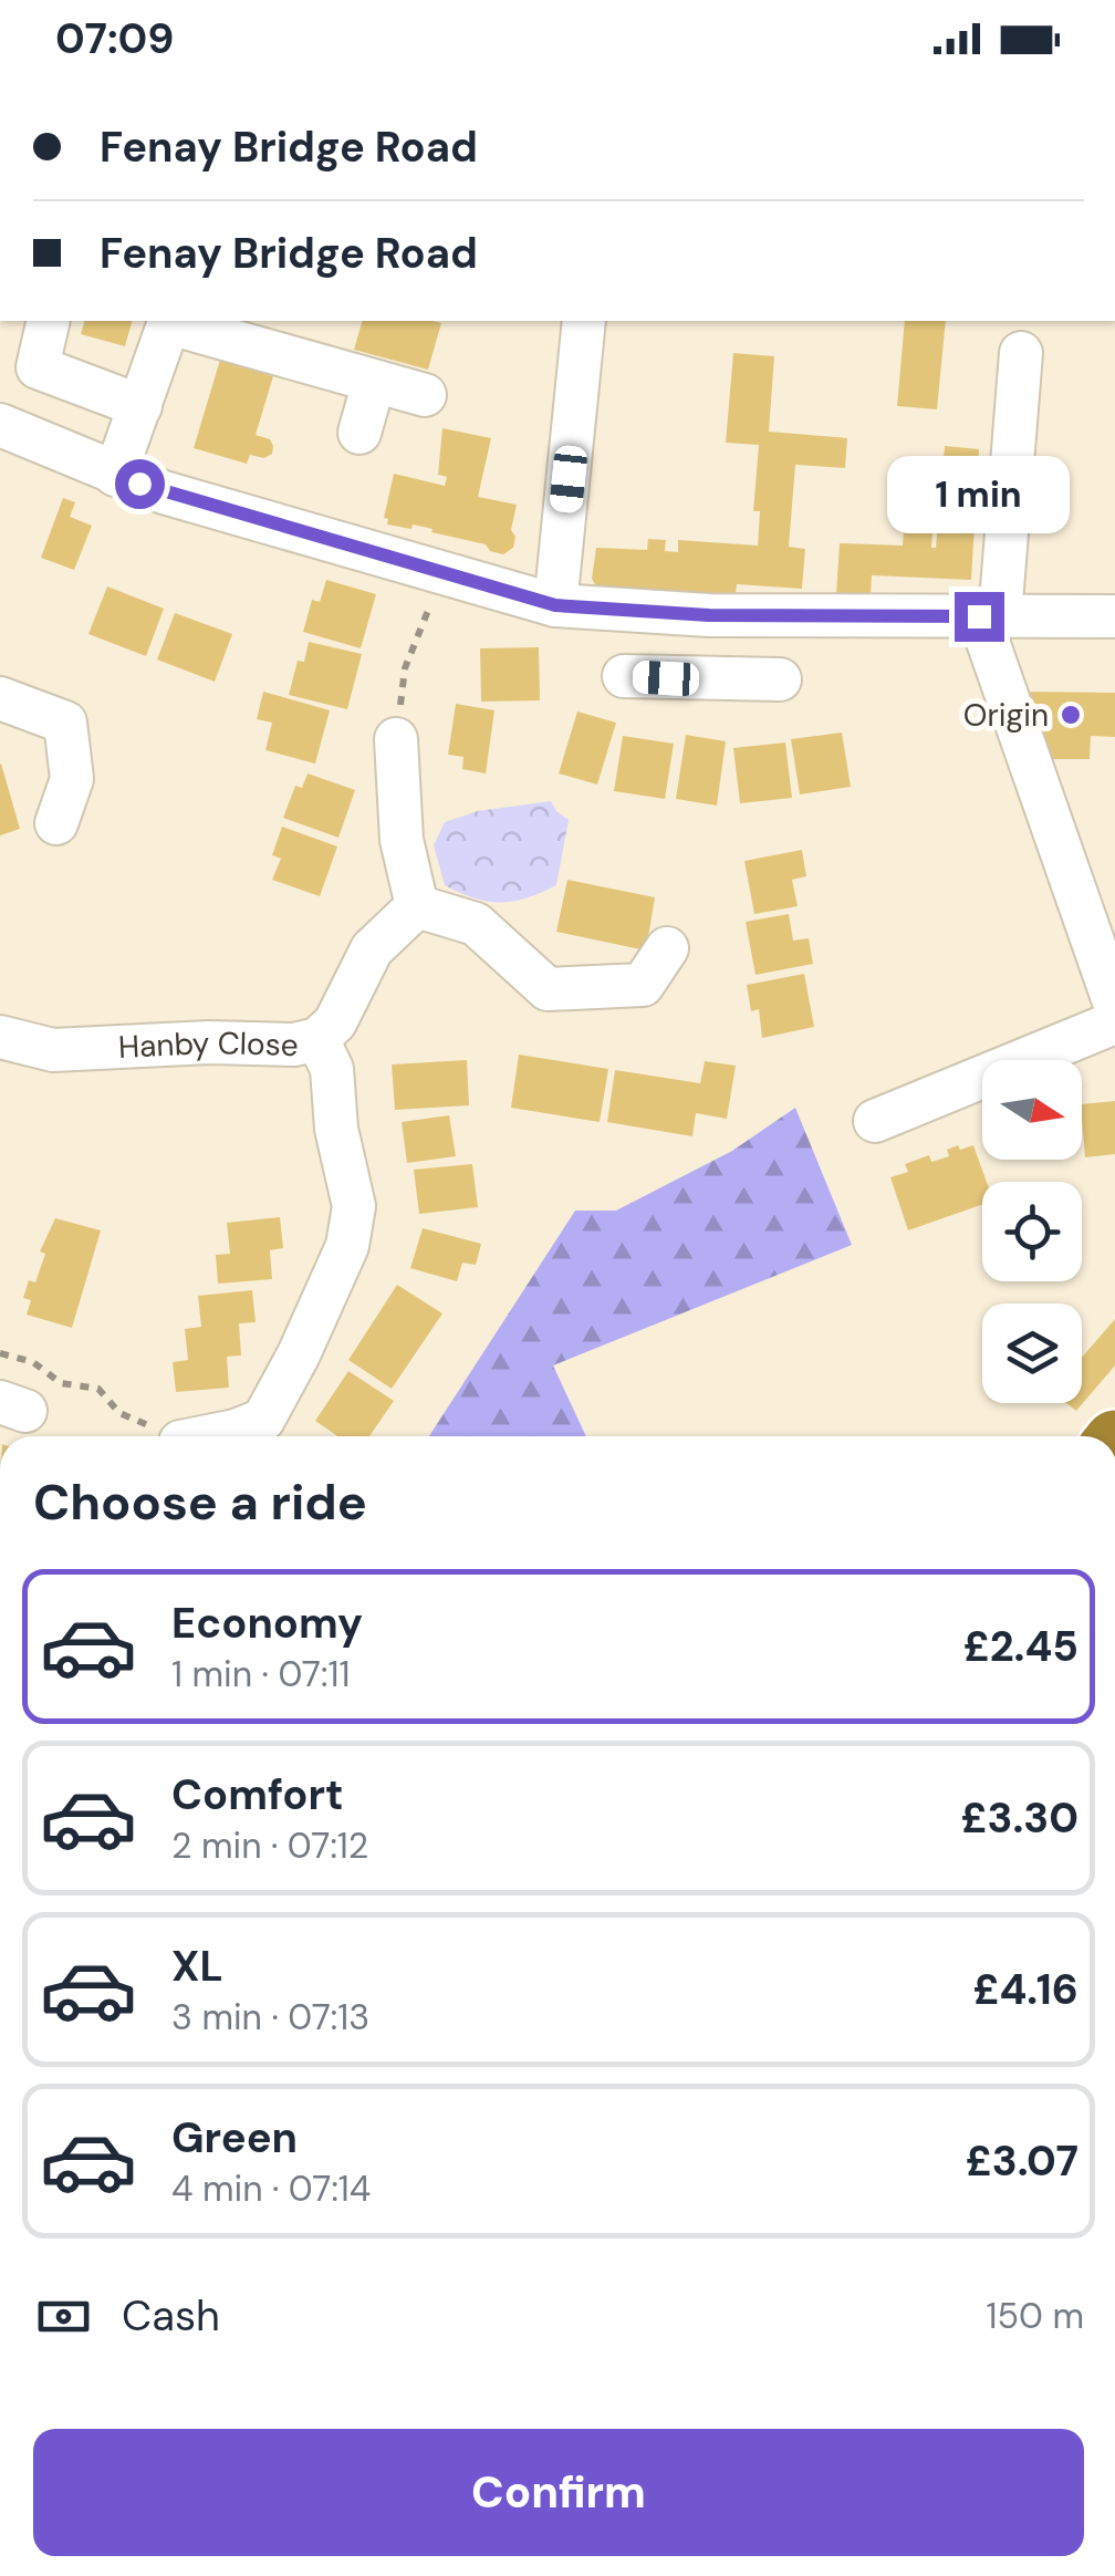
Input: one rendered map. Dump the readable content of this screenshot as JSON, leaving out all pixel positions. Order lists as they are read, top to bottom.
{
  "streets": {
    "street": ["Hanby Close"]
  },
  "places": ["Origin"],
  "north": "right",
  "page": {
    "status": "07:09",
    "banner": ["Fenay Bridge Road", "Fenay Bridge Road"],
    "bubble": "1 min",
    "heading": "Choose a ride",
    "list": [
      {
        "name": "Economy",
        "note": "1 min · 07:11",
        "value": "£2.45"
      },
      {
        "name": "Comfort",
        "note": "2 min · 07:12",
        "value": "£3.30"
      },
      {
        "name": "XL",
        "note": "3 min · 07:13",
        "value": "£4.16"
      },
      {
        "name": "Green",
        "note": "4 min · 07:14",
        "value": "£3.07"
      }
    ],
    "pay": ["Cash", "150 m"],
    "buttons": "Confirm"
  }
}
